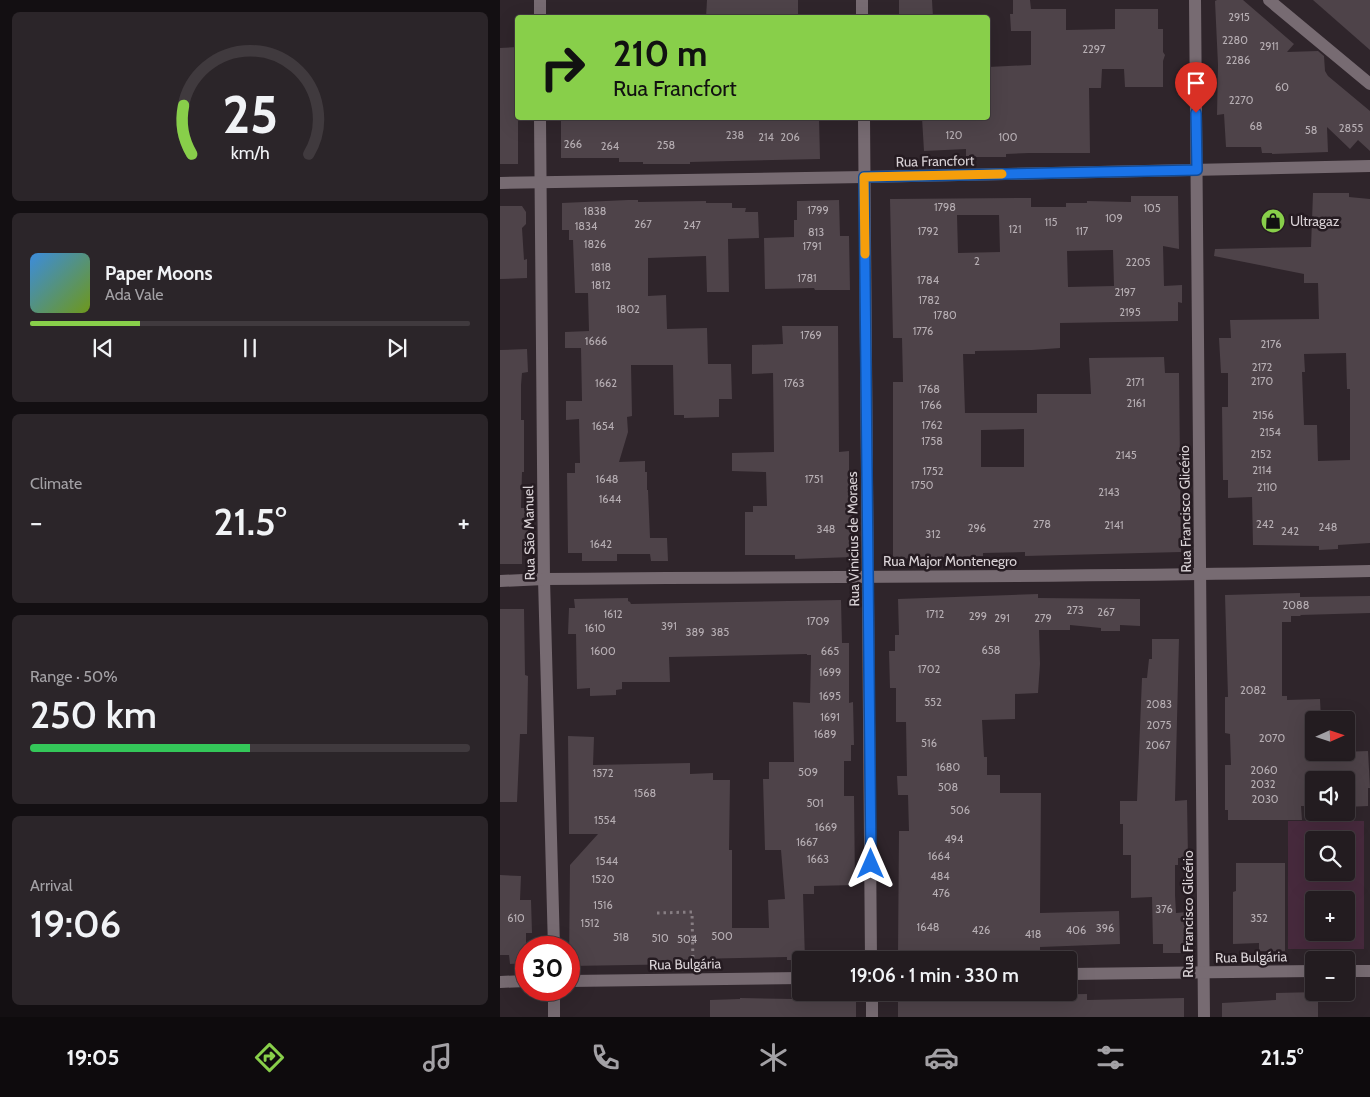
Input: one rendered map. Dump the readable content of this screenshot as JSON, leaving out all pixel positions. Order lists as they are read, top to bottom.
{
  "streets": {
    "street": [
      "Rua Francfort",
      "Rua Francisco Glicério",
      "Rua São Manuel",
      "Rua Vinicius de Moraes",
      "Rua Major Montenegro",
      "Rua Bulgária"
    ]
  },
  "crossings": [
    ["Rua Francfort", "Rua Francisco Glicério"],
    ["Rua Francfort", "Rua São Manuel"],
    ["Rua Francfort", "Rua Vinicius de Moraes"],
    ["Rua Francisco Glicério", "Rua Major Montenegro"],
    ["Rua Francisco Glicério", "Rua Bulgária"],
    ["Rua São Manuel", "Rua Major Montenegro"],
    ["Rua Vinicius de Moraes", "Rua Major Montenegro"]
  ],
  "places": {
    "shop": ["Ultragaz"]
  },
  "house_numbers": [
    "2915",
    "2280",
    "2911",
    "2297",
    "2286",
    "60",
    "2270",
    "68",
    "2855",
    "58",
    "238",
    "120",
    "214",
    "206",
    "100",
    "266",
    "258",
    "264",
    "1798",
    "105",
    "1799",
    "1838",
    "109",
    "115",
    "267",
    "247",
    "1834",
    "121",
    "1792",
    "117",
    "813",
    "1826",
    "1791",
    "2",
    "2205",
    "1818",
    "1781",
    "1784",
    "1812",
    "2197",
    "1782",
    "1802",
    "2195",
    "1780",
    "1776",
    "1769",
    "1666",
    "2176",
    "2172",
    "2170",
    "2171",
    "1662",
    "1763",
    "1768",
    "2161",
    "1766",
    "2156",
    "1762",
    "1654",
    "2154",
    "1758",
    "2152",
    "2145",
    "2114",
    "1752",
    "1648",
    "1751",
    "1750",
    "2110",
    "2143",
    "1644",
    "278",
    "242",
    "2141",
    "248",
    "296",
    "348",
    "242",
    "312",
    "1642",
    "2088",
    "273",
    "267",
    "1612",
    "1712",
    "299",
    "291",
    "279",
    "1709",
    "391",
    "1610",
    "389",
    "385",
    "658",
    "1600",
    "665",
    "1702",
    "1699",
    "2082",
    "1695",
    "552",
    "2083",
    "1691",
    "2075",
    "1689",
    "2070",
    "516",
    "2067",
    "1680",
    "2060",
    "509",
    "1572",
    "2032",
    "508",
    "1568",
    "2030",
    "501",
    "506",
    "1554",
    "1669",
    "494",
    "1667",
    "1664",
    "1663",
    "1544",
    "484",
    "1520",
    "476",
    "1516",
    "376",
    "610",
    "352",
    "1512",
    "1648",
    "396",
    "426",
    "406",
    "418",
    "500",
    "518",
    "510",
    "504"
  ],
  "north": "right",
  "page": {
    "turn": ["210 m", "Rua Francfort"],
    "song": ["Paper Moons", "Ada Vale"],
    "tile": [
      "Climate",
      ["Range · 50%", "250 km"],
      ["Arrival", "19:06"]
    ],
    "heat": ["−", "21.5°", "+"],
    "map_buttons": ["+", "−"],
    "limit": "30",
    "trip": "19:06 · 1 min · 330 m",
    "tabs": ["19:05", "21.5°"],
    "gauge": ["25", "km/h"]
  }
}
